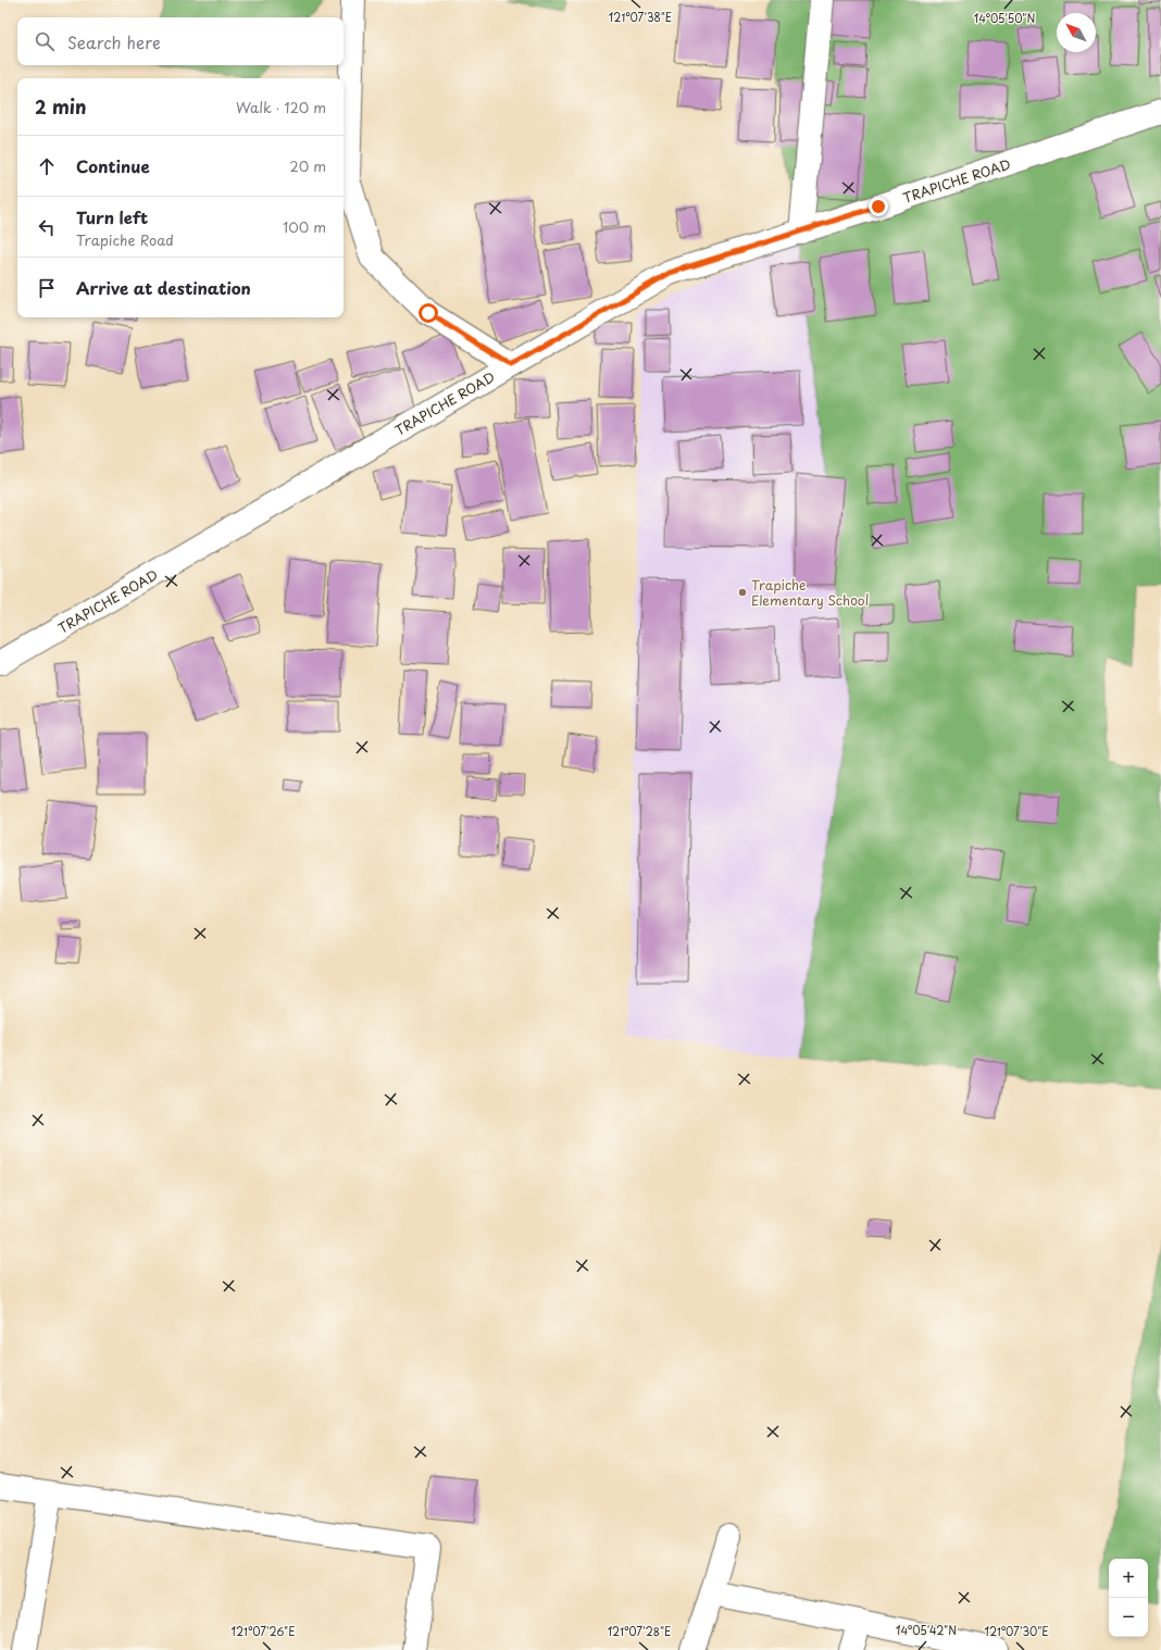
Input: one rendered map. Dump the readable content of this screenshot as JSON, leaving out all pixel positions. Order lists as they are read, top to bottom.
{
  "streets": {
    "street": ["TRAPICHE ROAD"]
  },
  "places": ["Trapiche Elementary School"],
  "north": "top left",
  "page": {
    "search": "Search here",
    "heading": ["2 min", "Walk · 120 m"],
    "list": [
      ["Continue", "20 m"],
      ["Turn left", "Trapiche Road", "100 m"],
      "Arrive at destination"
    ],
    "map_buttons": ["+", "−"]
  },
  "coordinates": [
    "121°07'38\"E",
    "14°05'50\"N",
    "14°05'42\"N",
    "121°07'26\"E",
    "121°07'28\"E",
    "121°07'30\"E"
  ]
}
